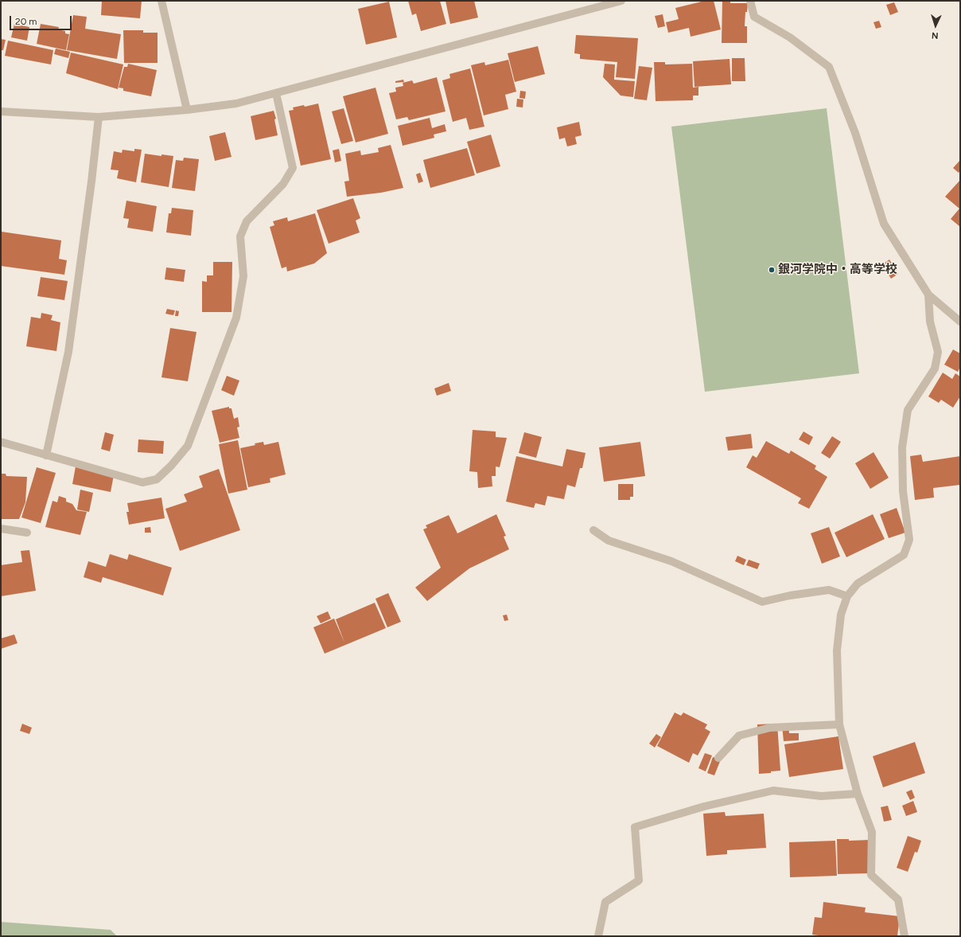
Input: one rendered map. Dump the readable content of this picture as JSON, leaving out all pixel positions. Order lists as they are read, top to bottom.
{
  "places": ["銀河学院中・高等学校"],
  "scale_bar": "20 m",
  "north": "bottom"
}
